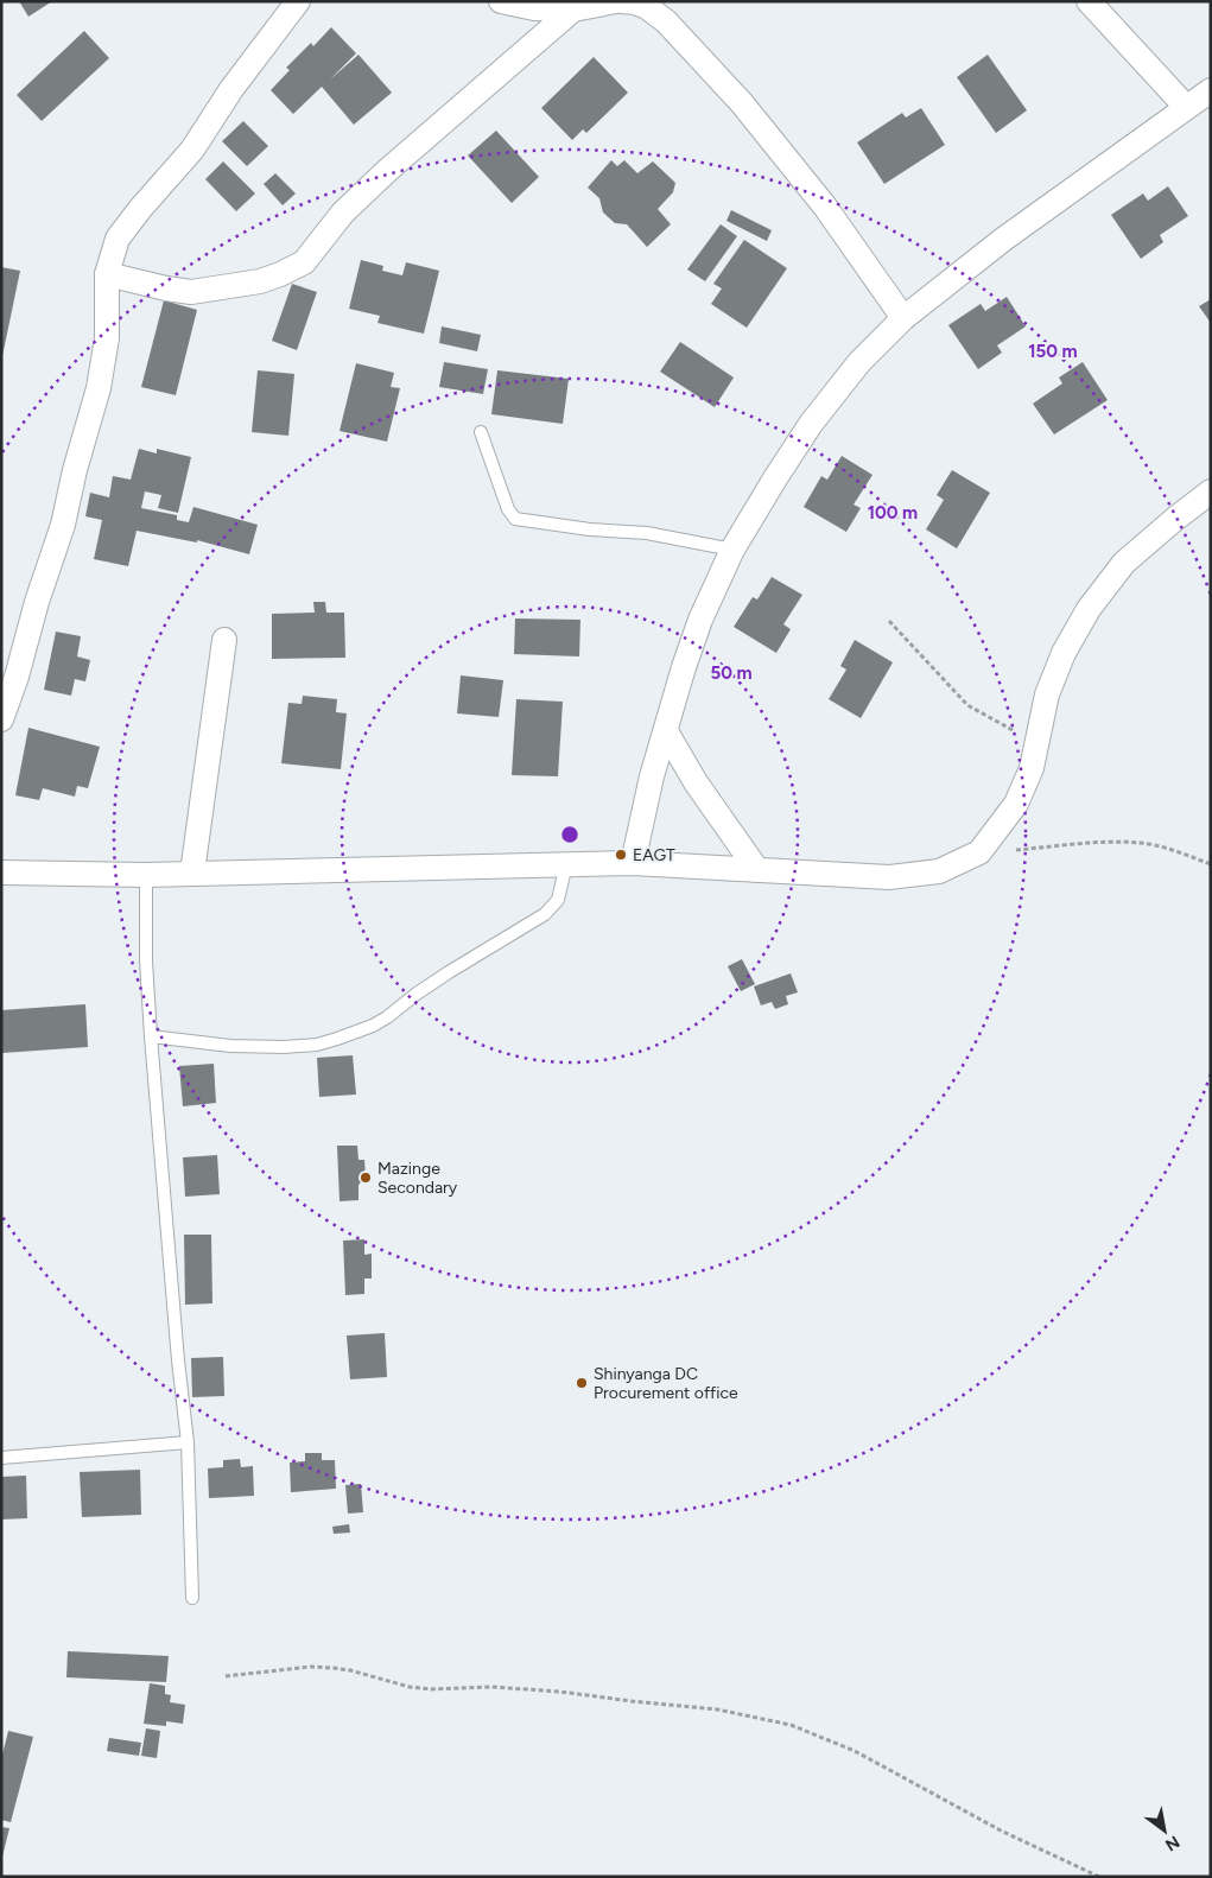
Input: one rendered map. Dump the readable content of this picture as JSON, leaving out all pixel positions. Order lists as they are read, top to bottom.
{
  "places": ["EAGT", "Mazinge Secondary", "Shinyanga DC Procurement office"],
  "north": "bottom right",
  "rings": ["150 m", "100 m", "50 m"]
}
